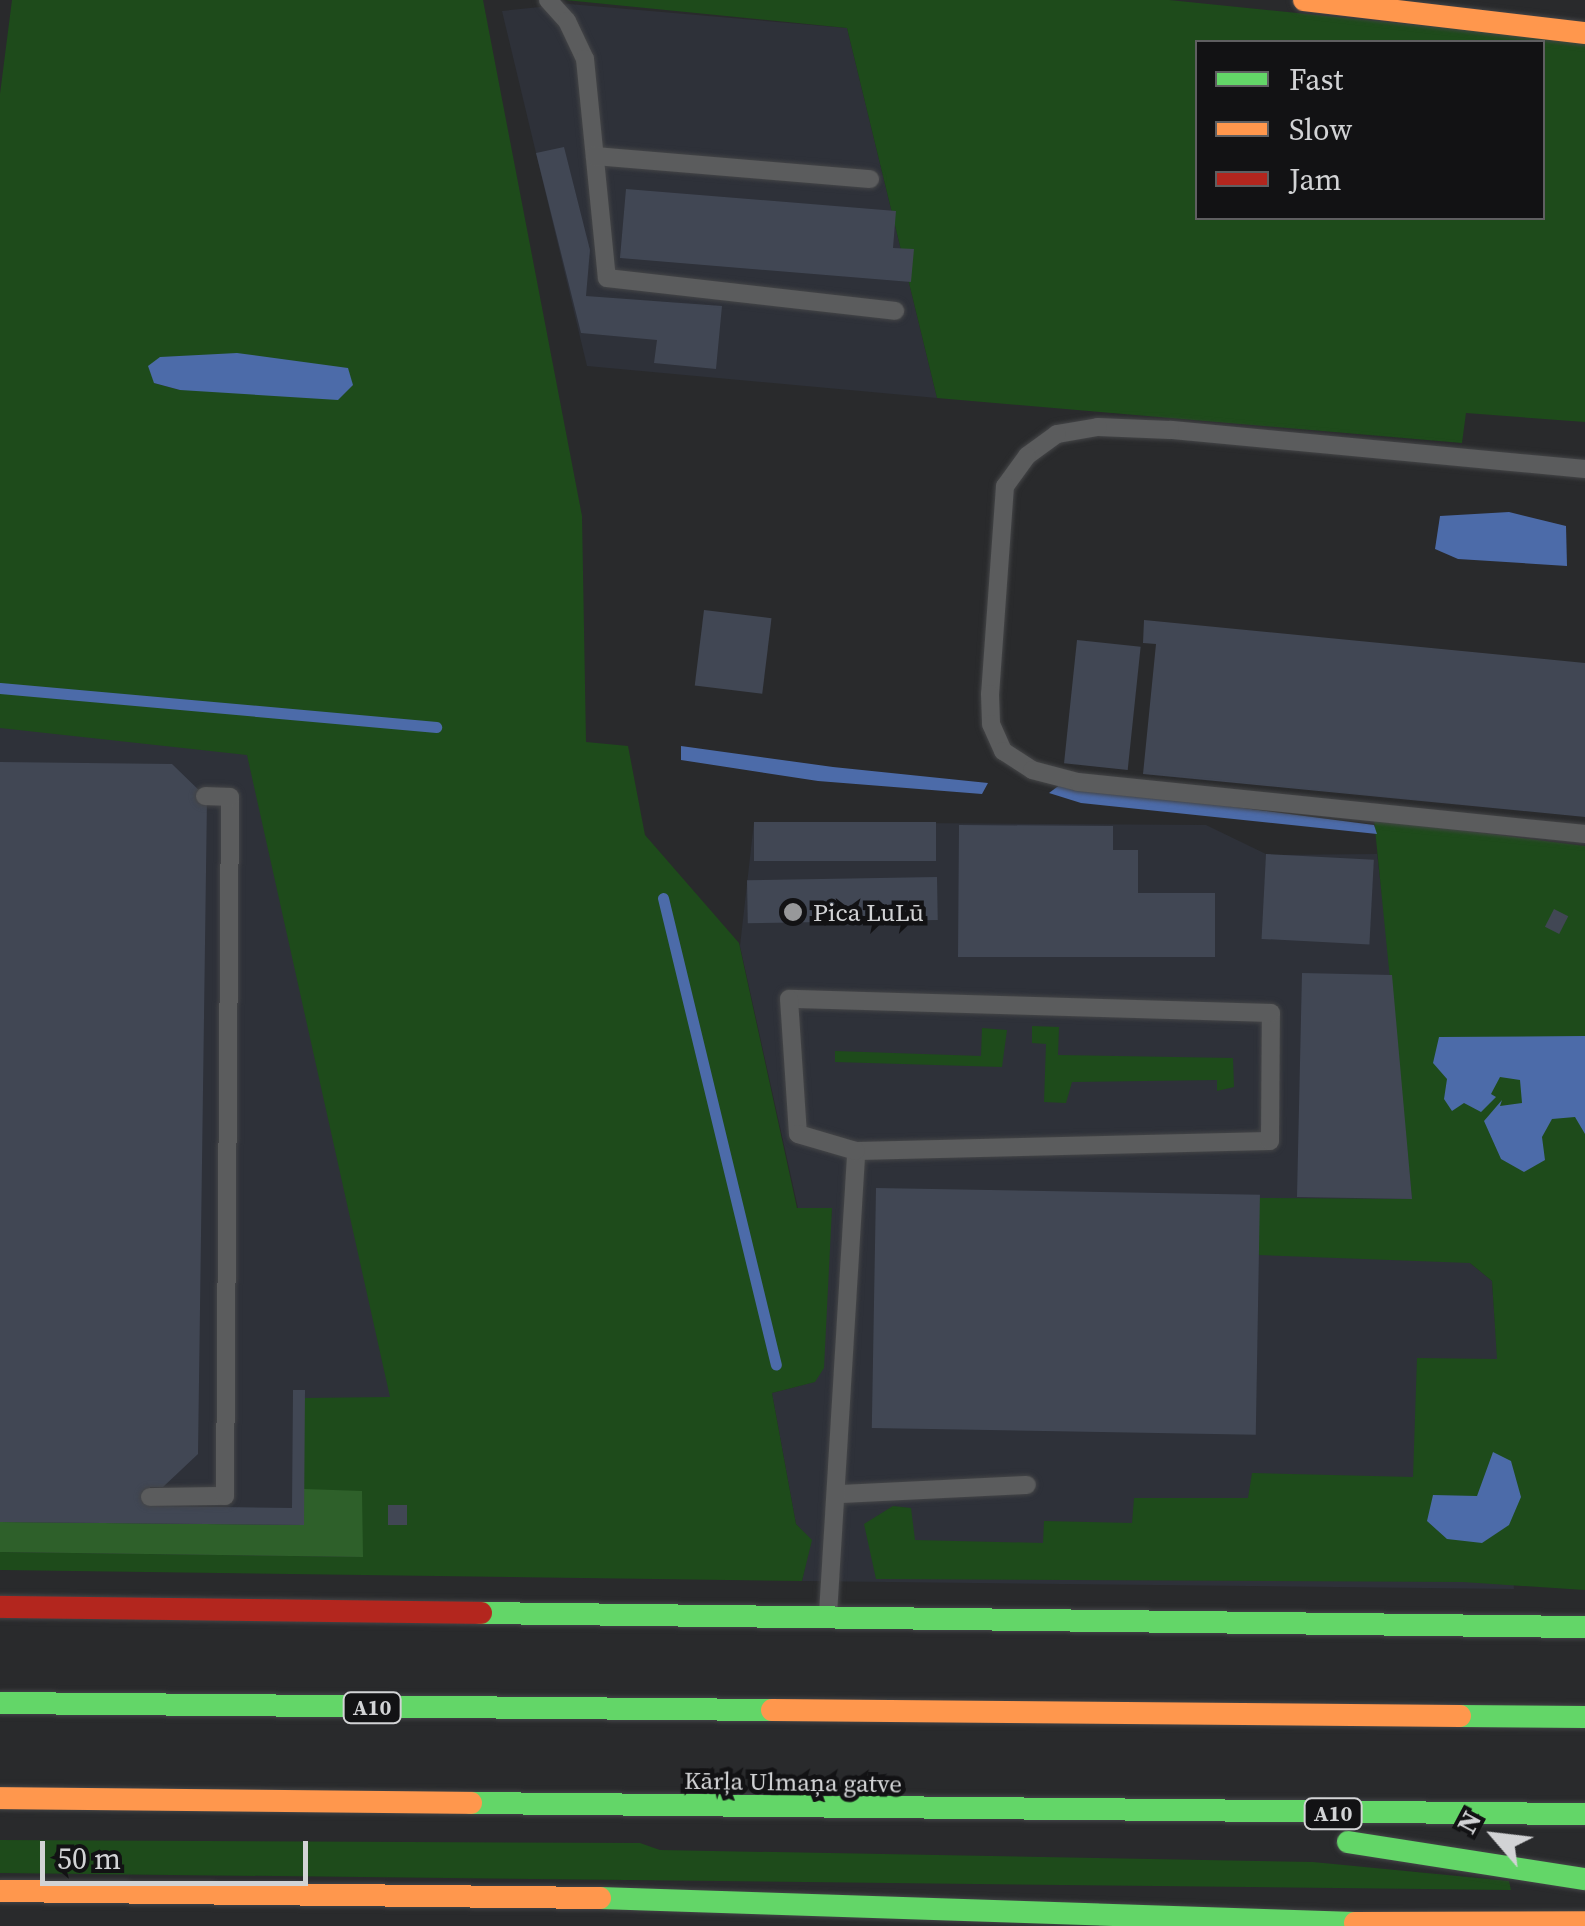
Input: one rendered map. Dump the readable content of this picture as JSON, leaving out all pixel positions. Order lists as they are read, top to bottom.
{
  "streets": {
    "main road": ["A10", "Kārļa Ulmaņa gatve"]
  },
  "places": ["Pica LuLū"],
  "legend": ["Fast", "Slow", "Jam"],
  "scale_bar": "50 m",
  "north": "top left"
}
